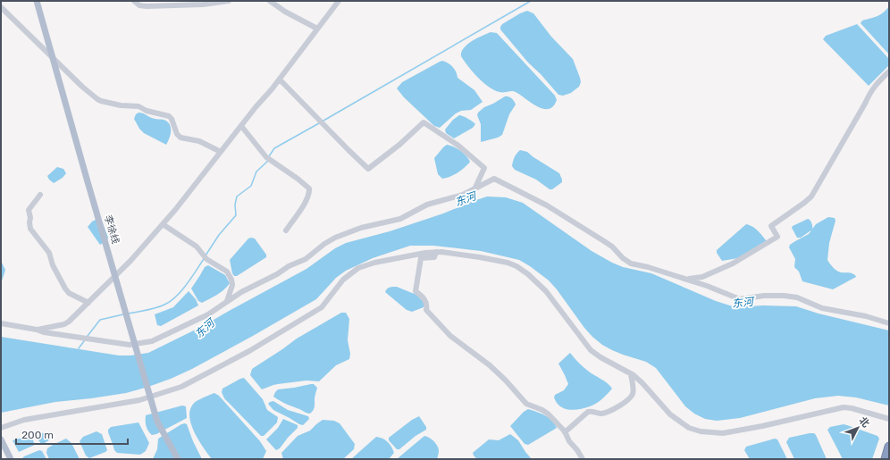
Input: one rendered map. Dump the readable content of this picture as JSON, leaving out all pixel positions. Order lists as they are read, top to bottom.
{
  "streets": {
    "main road": ["李徐线"]
  },
  "water": ["东河"],
  "scale_bar": "200 m",
  "north": "top right"
}
